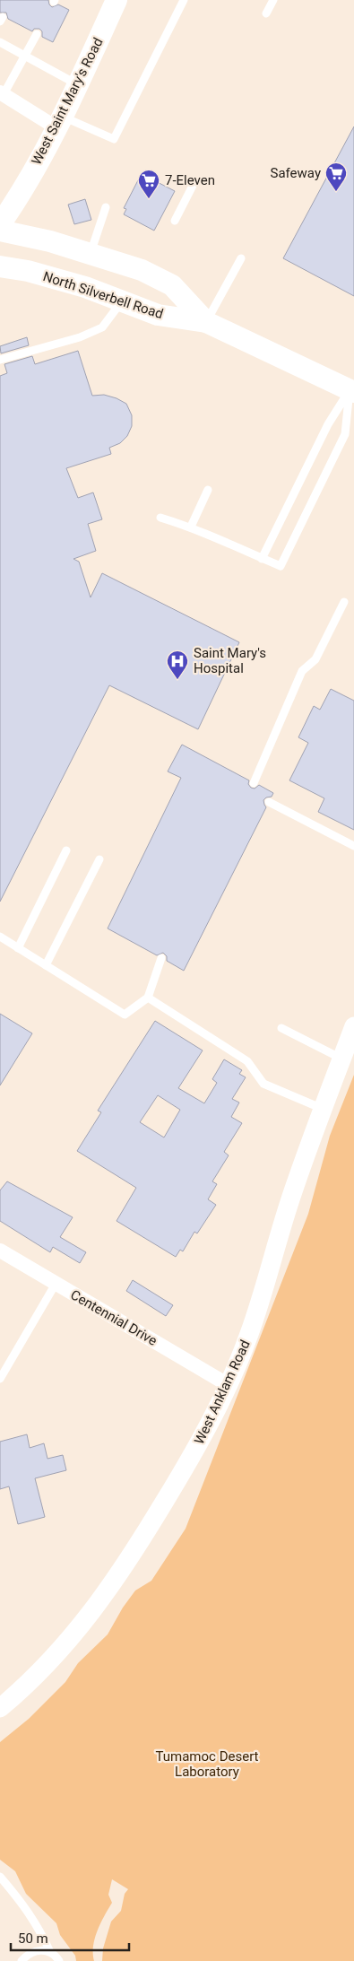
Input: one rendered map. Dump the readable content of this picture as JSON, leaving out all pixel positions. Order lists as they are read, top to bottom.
{
  "streets": {
    "main road": ["West Saint Mary's Road", "North Silverbell Road"],
    "street": ["Centennial Drive", "West Anklam Road"]
  },
  "crossings": [
    ["Centennial Drive", "West Anklam Road"]
  ],
  "parks": ["Tumamoc Desert Laboratory"],
  "places": {
    "supermarket": ["Safeway", "7-Eleven"],
    "hospital": ["Saint Mary's Hospital"]
  },
  "scale_bar": "50 m"
}
